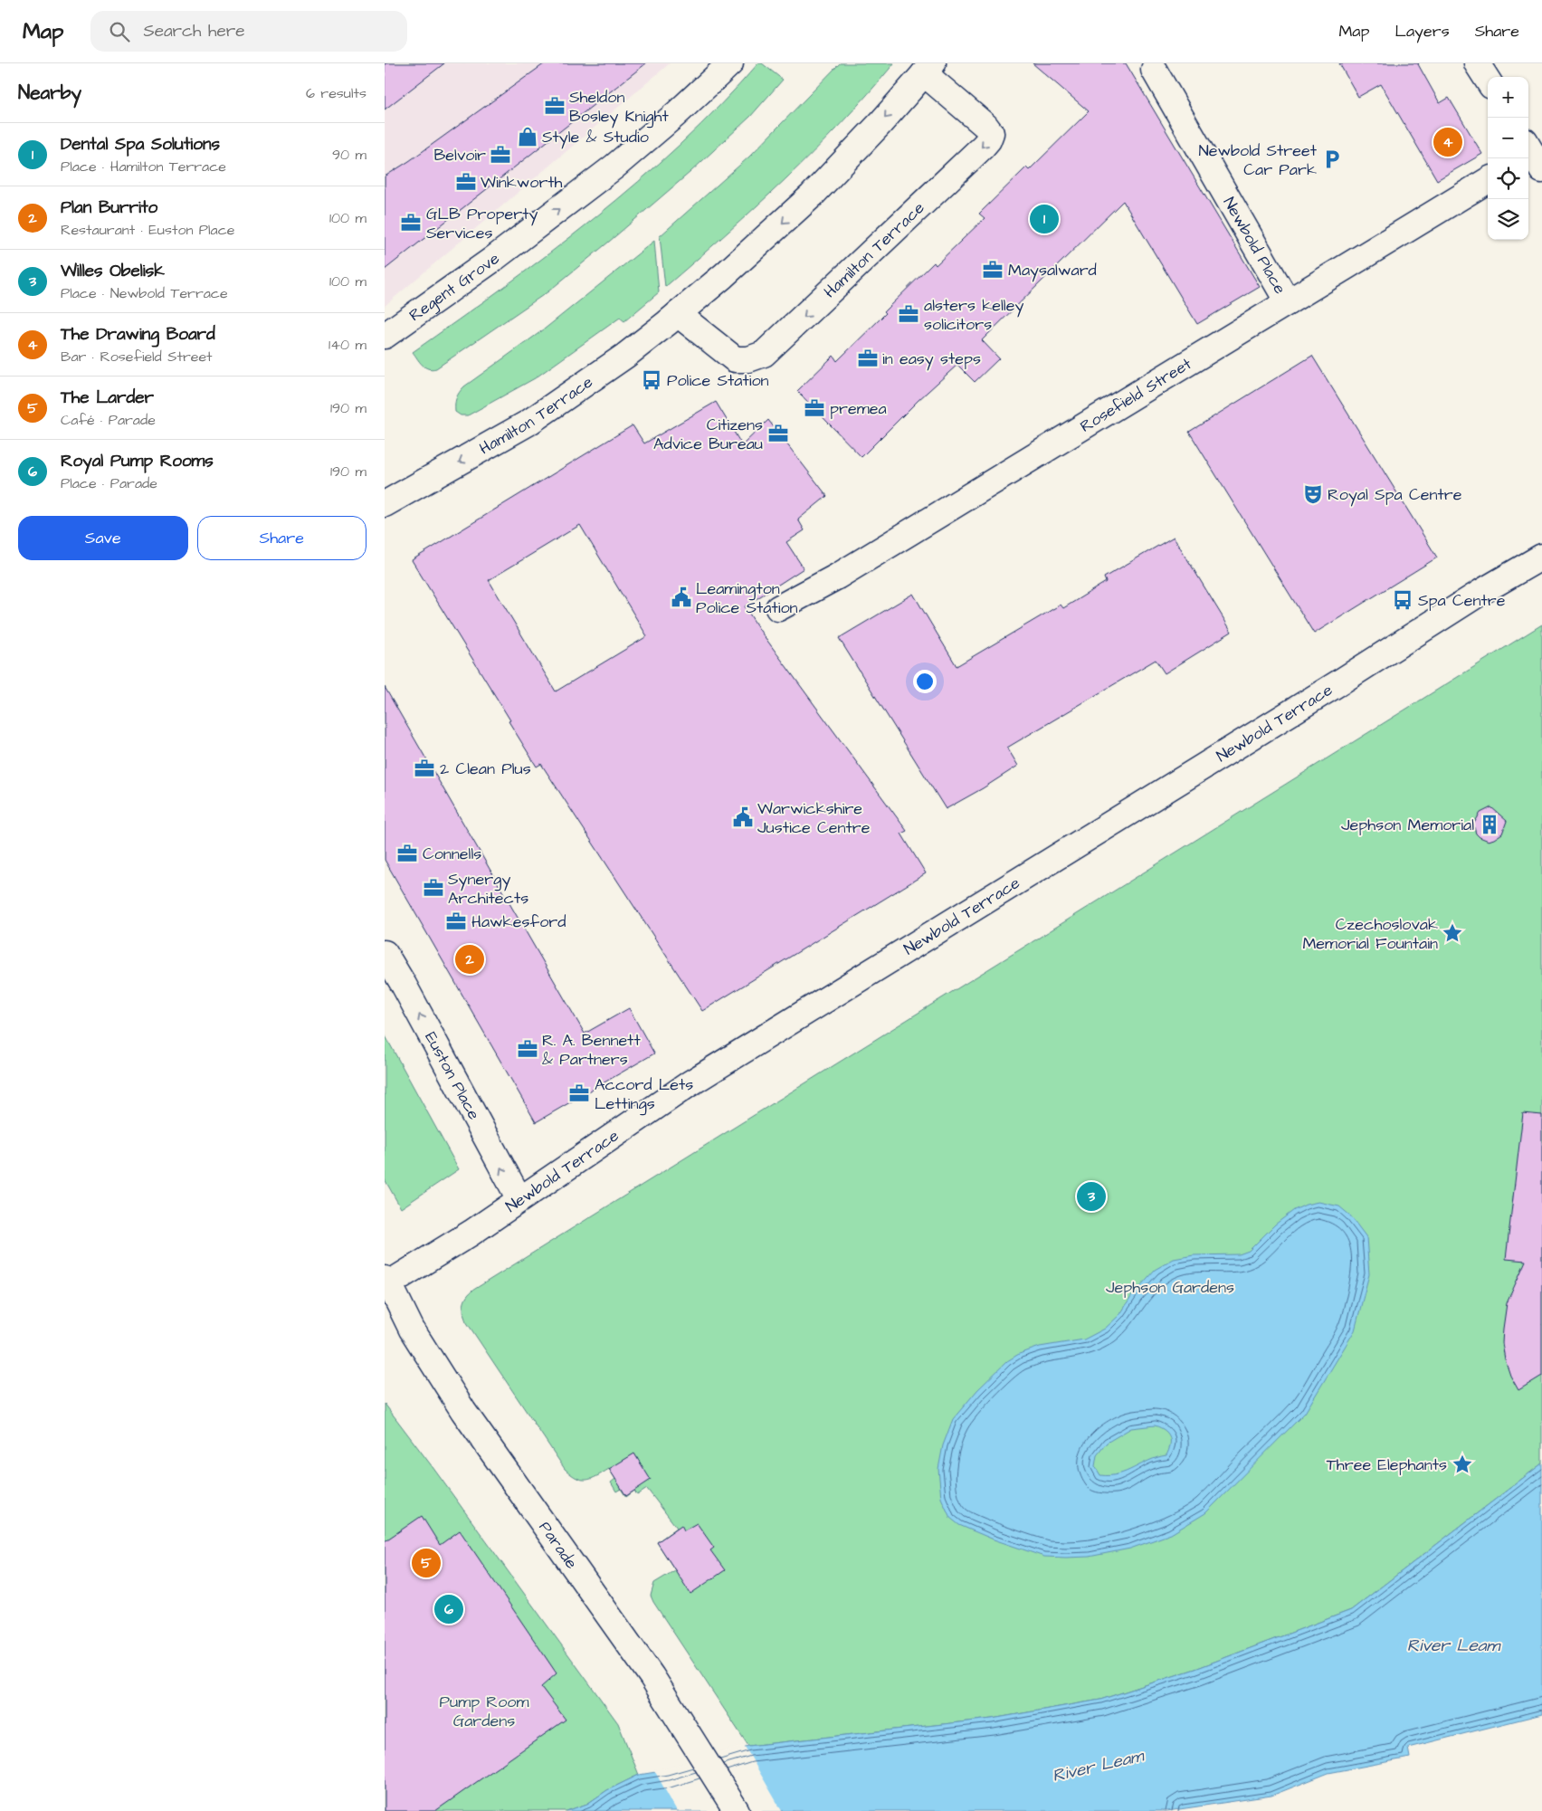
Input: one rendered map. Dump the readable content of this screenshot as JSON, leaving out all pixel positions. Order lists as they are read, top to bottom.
{
  "streets": {
    "street": [
      "Newbold Place",
      "Hamilton Terrace",
      "Regent Grove",
      "Rosefield Street",
      "Newbold Terrace",
      "Euston Place",
      "Parade"
    ]
  },
  "crossings": [
    ["Newbold Place", "Rosefield Street"],
    ["Newbold Terrace", "Euston Place"],
    ["Newbold Terrace", "Parade"]
  ],
  "one_way": ["Hamilton Terrace", "Regent Grove", "Euston Place"],
  "water": ["River Leam"],
  "parks": ["Jephson Gardens", "Pump Room Gardens"],
  "places": {
    "office": [
      "Sheldon Bosley Knight",
      "Belvoir",
      "Winkworth",
      "GLB Property Services",
      "Maysalward",
      "alsters kelley solicitors",
      "in easy steps",
      "premea",
      "Citizens Advice Bureau",
      "2 Clean Plus",
      "Connells",
      "Synergy Architects",
      "Hawkesford",
      "R. A. Bennett & Partners",
      "Accord Lets Lettings"
    ],
    "shop": ["Style & Studio"],
    "parking": ["Newbold Street Car Park"],
    "bus stop": ["Police Station", "Spa Centre"],
    "theatre": ["Royal Spa Centre"],
    "public building": ["Leamington Police Station", "Warwickshire Justice Centre"],
    "building": ["Jephson Memorial"],
    "place": ["Czechoslovak Memorial Fountain", "Three Elephants"]
  },
  "page": {
    "header": "Map",
    "search": "Search here",
    "nav": ["Map", "Layers", "Share"],
    "heading": ["Nearby", "6 results"],
    "map_buttons": ["+", "−"],
    "list": [
      {
        "mark": "1",
        "name": "Dental Spa Solutions",
        "note": "Place · Hamilton Terrace",
        "value": "90 m"
      },
      {
        "mark": "2",
        "name": "Plan Burrito",
        "note": "Restaurant · Euston Place",
        "value": "100 m"
      },
      {
        "mark": "3",
        "name": "Willes Obelisk",
        "note": "Place · Newbold Terrace",
        "value": "100 m"
      },
      {
        "mark": "4",
        "name": "The Drawing Board",
        "note": "Bar · Rosefield Street",
        "value": "140 m"
      },
      {
        "mark": "5",
        "name": "The Larder",
        "note": "Café · Parade",
        "value": "190 m"
      },
      {
        "mark": "6",
        "name": "Royal Pump Rooms",
        "note": "Place · Parade",
        "value": "190 m"
      }
    ],
    "pins": [
      "4",
      "1",
      "2",
      "3",
      "5",
      "6"
    ],
    "buttons": ["Save", "Share"]
  }
}
